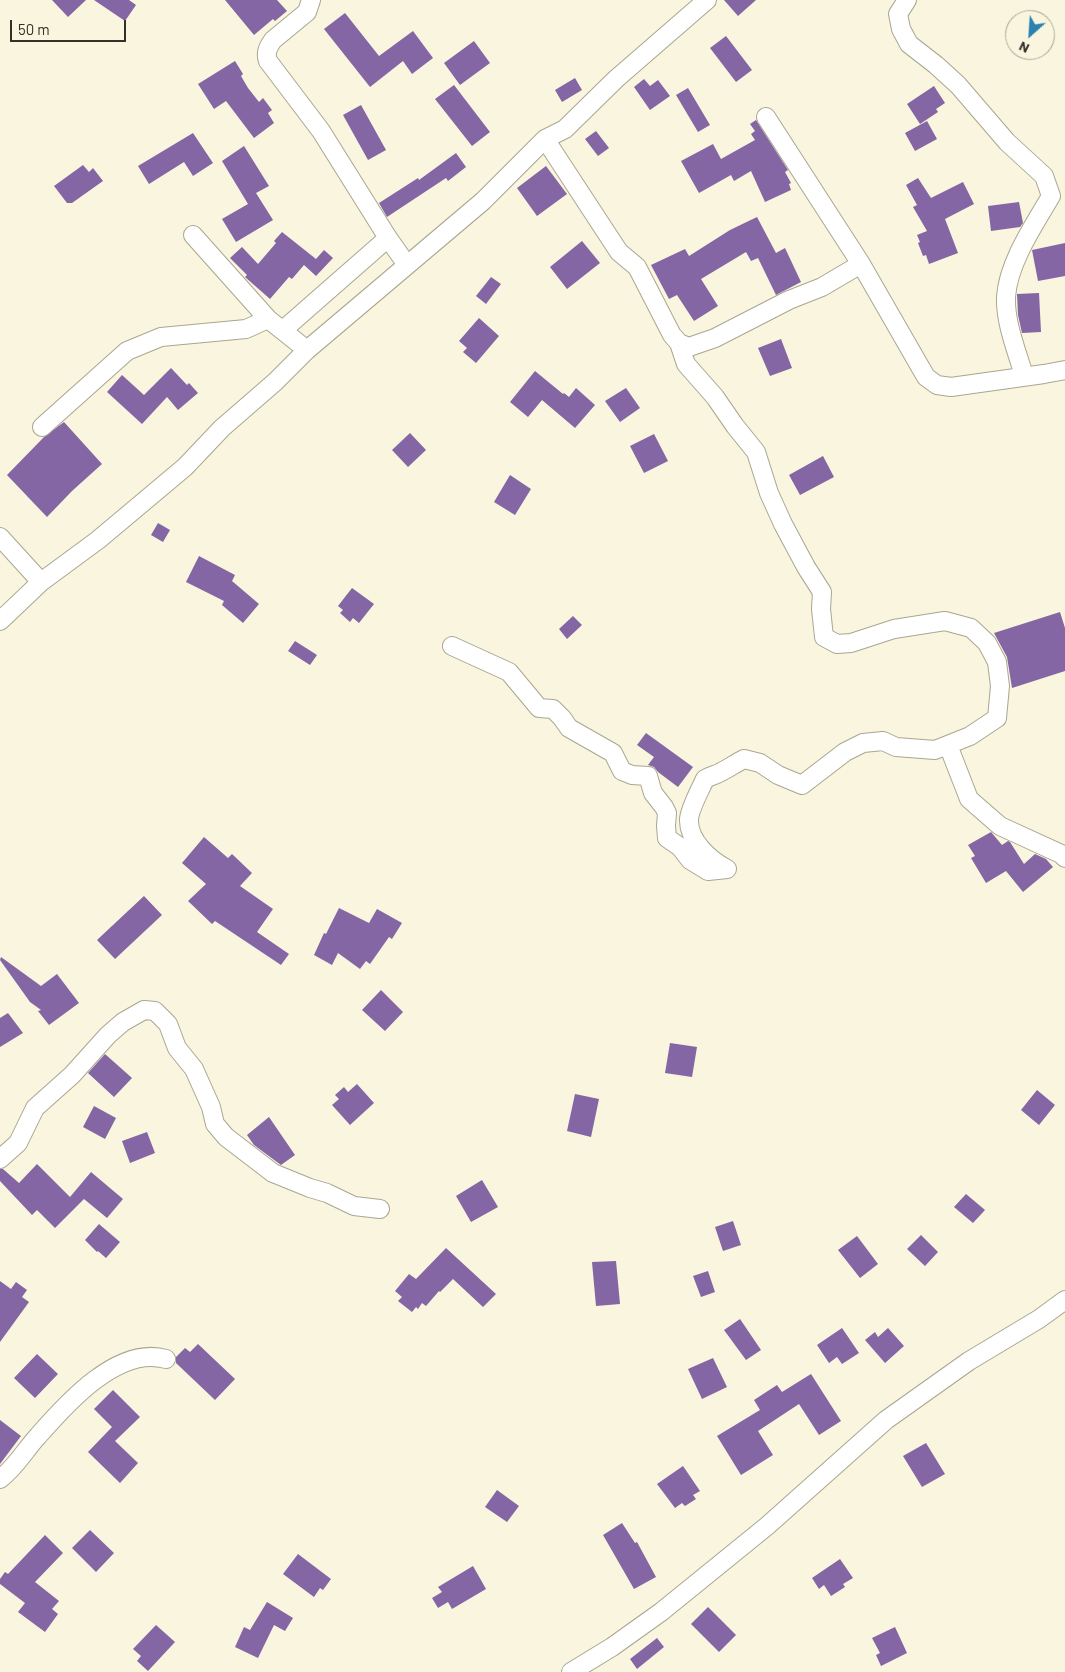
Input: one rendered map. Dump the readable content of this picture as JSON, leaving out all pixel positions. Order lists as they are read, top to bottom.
{
  "scale_bar": "50 m",
  "north": "bottom left"
}
